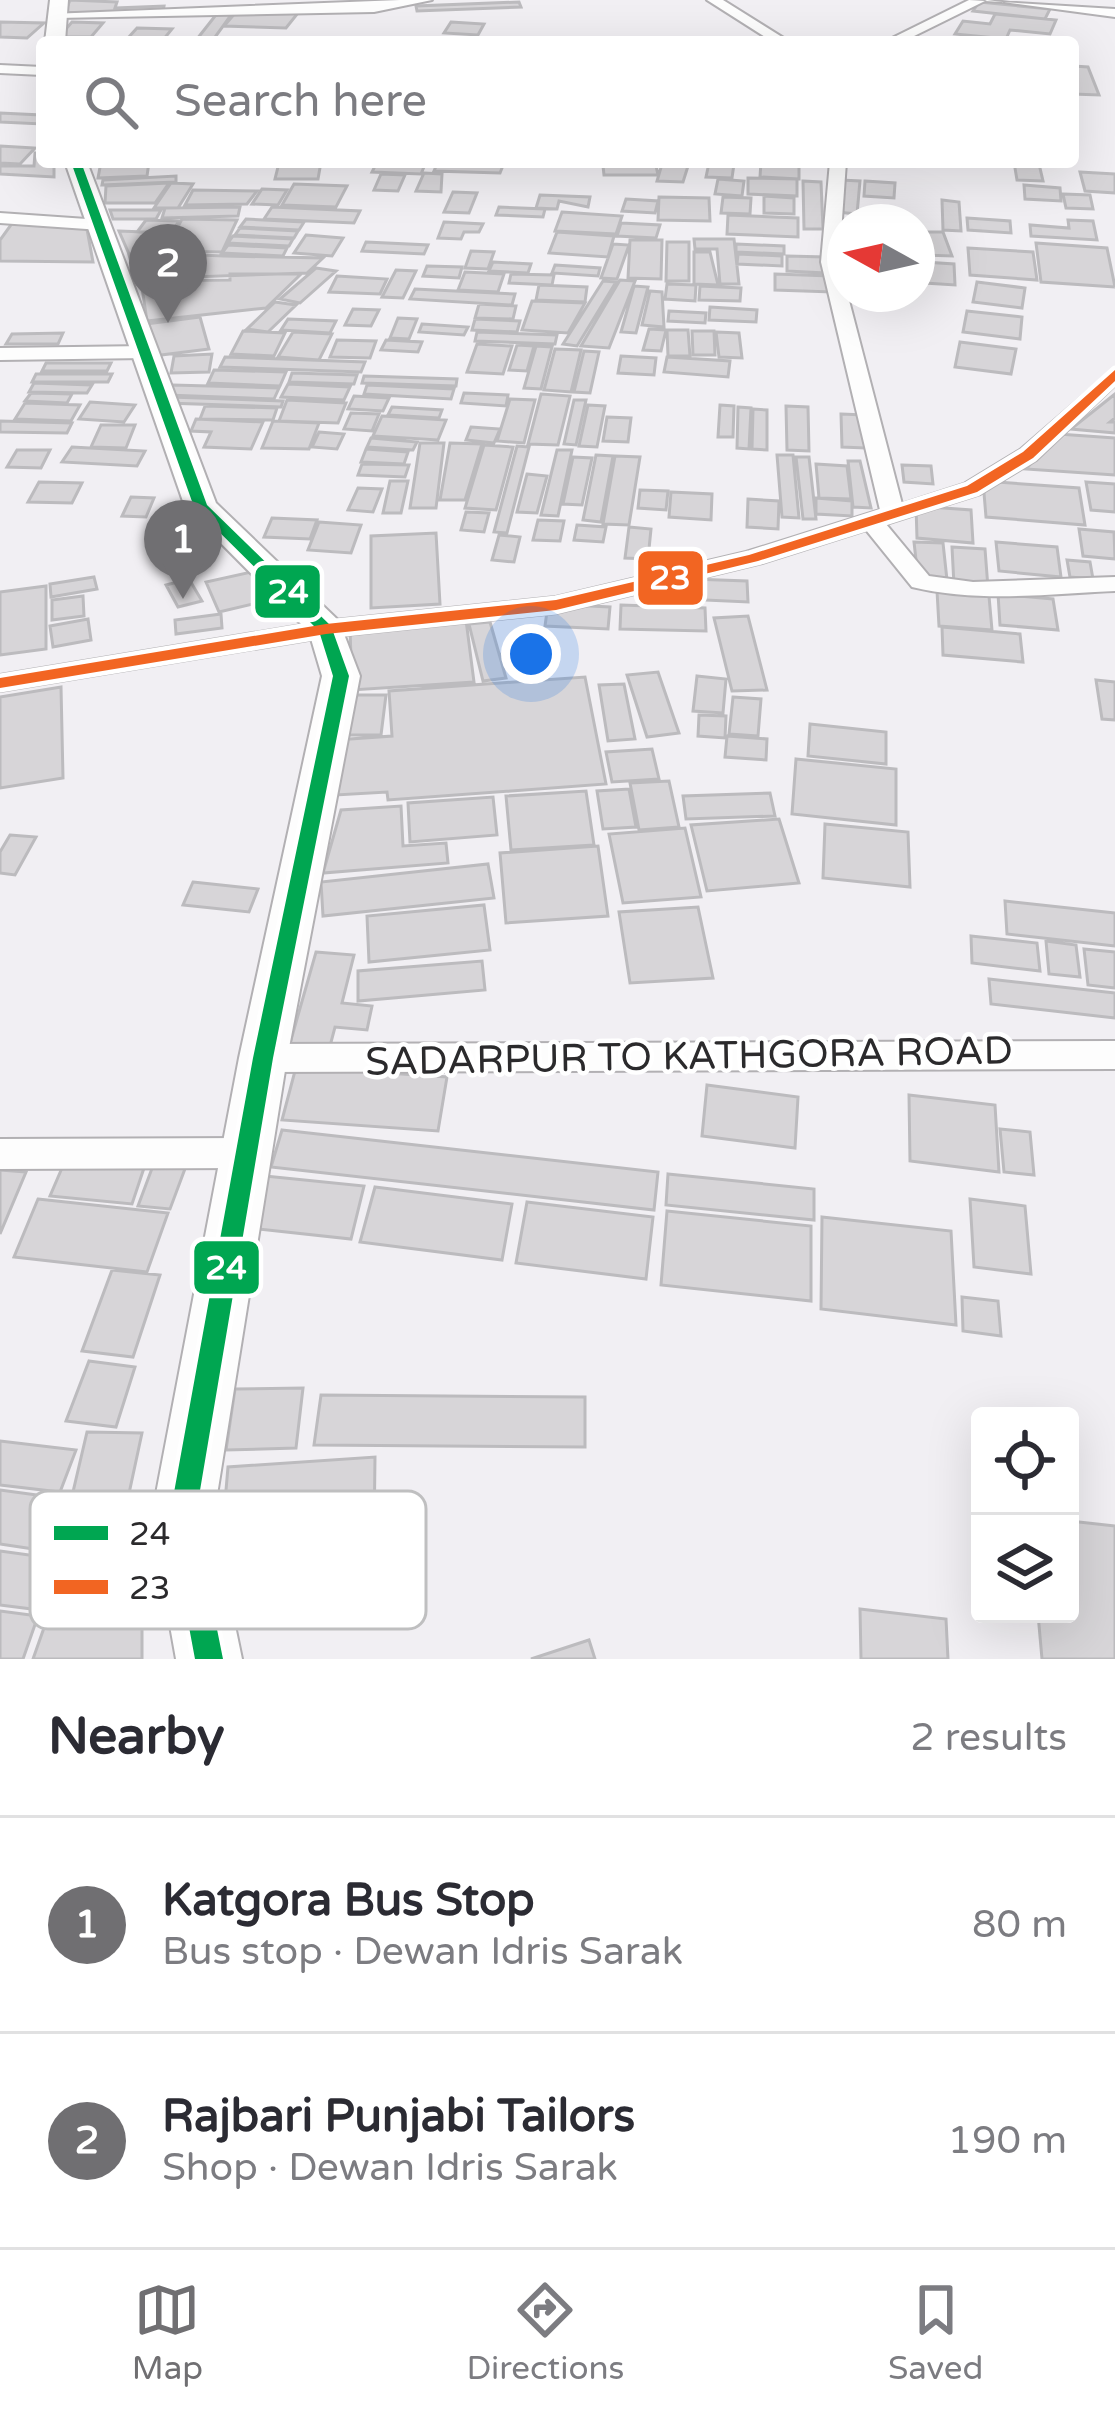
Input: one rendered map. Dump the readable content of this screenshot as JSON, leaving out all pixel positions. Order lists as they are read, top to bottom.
{
  "streets": {
    "street": ["SADARPUR TO KATHGORA ROAD"]
  },
  "lines": ["transit line 24", "transit line 23"],
  "legend": ["24", "23"],
  "north": "left",
  "page": {
    "search": "Search here",
    "pins": ["2", "1"],
    "heading": ["Nearby", "2 results"],
    "list": [
      {
        "mark": "1",
        "name": "Katgora Bus Stop",
        "note": "Bus stop · Dewan Idris Sarak",
        "value": "80 m"
      },
      {
        "mark": "2",
        "name": "Rajbari Punjabi Tailors",
        "note": "Shop · Dewan Idris Sarak",
        "value": "190 m"
      }
    ],
    "nav": ["Map", "Directions", "Saved"]
  }
}
